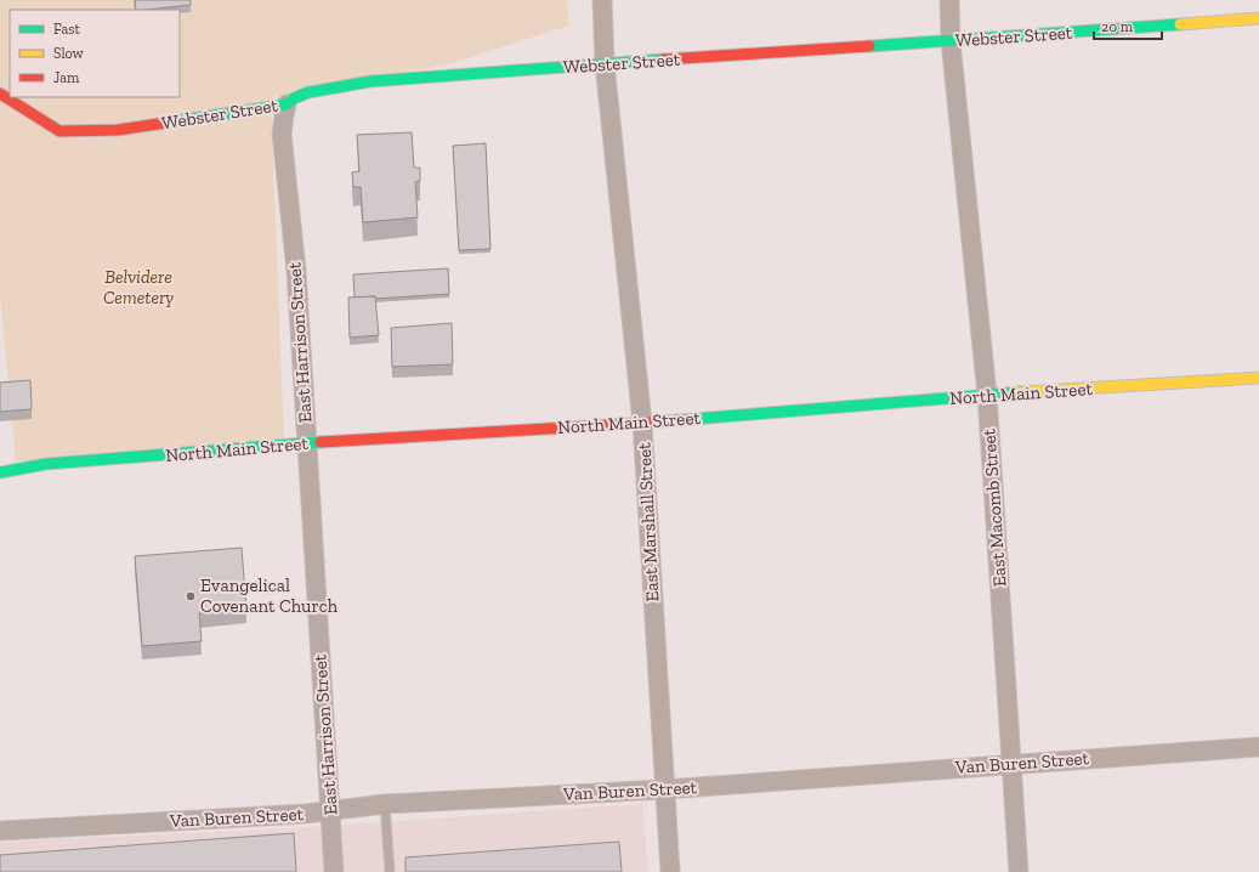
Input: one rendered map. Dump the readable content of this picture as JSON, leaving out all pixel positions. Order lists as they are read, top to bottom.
{
  "streets": {
    "street": [
      "Webster Street",
      "East Harrison Street",
      "North Main Street",
      "East Macomb Street",
      "East Marshall Street",
      "Van Buren Street"
    ]
  },
  "crossings": [
    ["Webster Street", "East Harrison Street"],
    ["Webster Street", "East Macomb Street"],
    ["Webster Street", "East Marshall Street"],
    ["East Harrison Street", "North Main Street"],
    ["East Harrison Street", "Van Buren Street"],
    ["North Main Street", "East Macomb Street"],
    ["North Main Street", "East Marshall Street"],
    ["East Macomb Street", "Van Buren Street"],
    ["East Marshall Street", "Van Buren Street"]
  ],
  "parks": ["Belvidere Cemetery"],
  "places": ["Evangelical Covenant Church"],
  "legend": ["Fast", "Slow", "Jam"],
  "scale_bar": "20 m"
}
